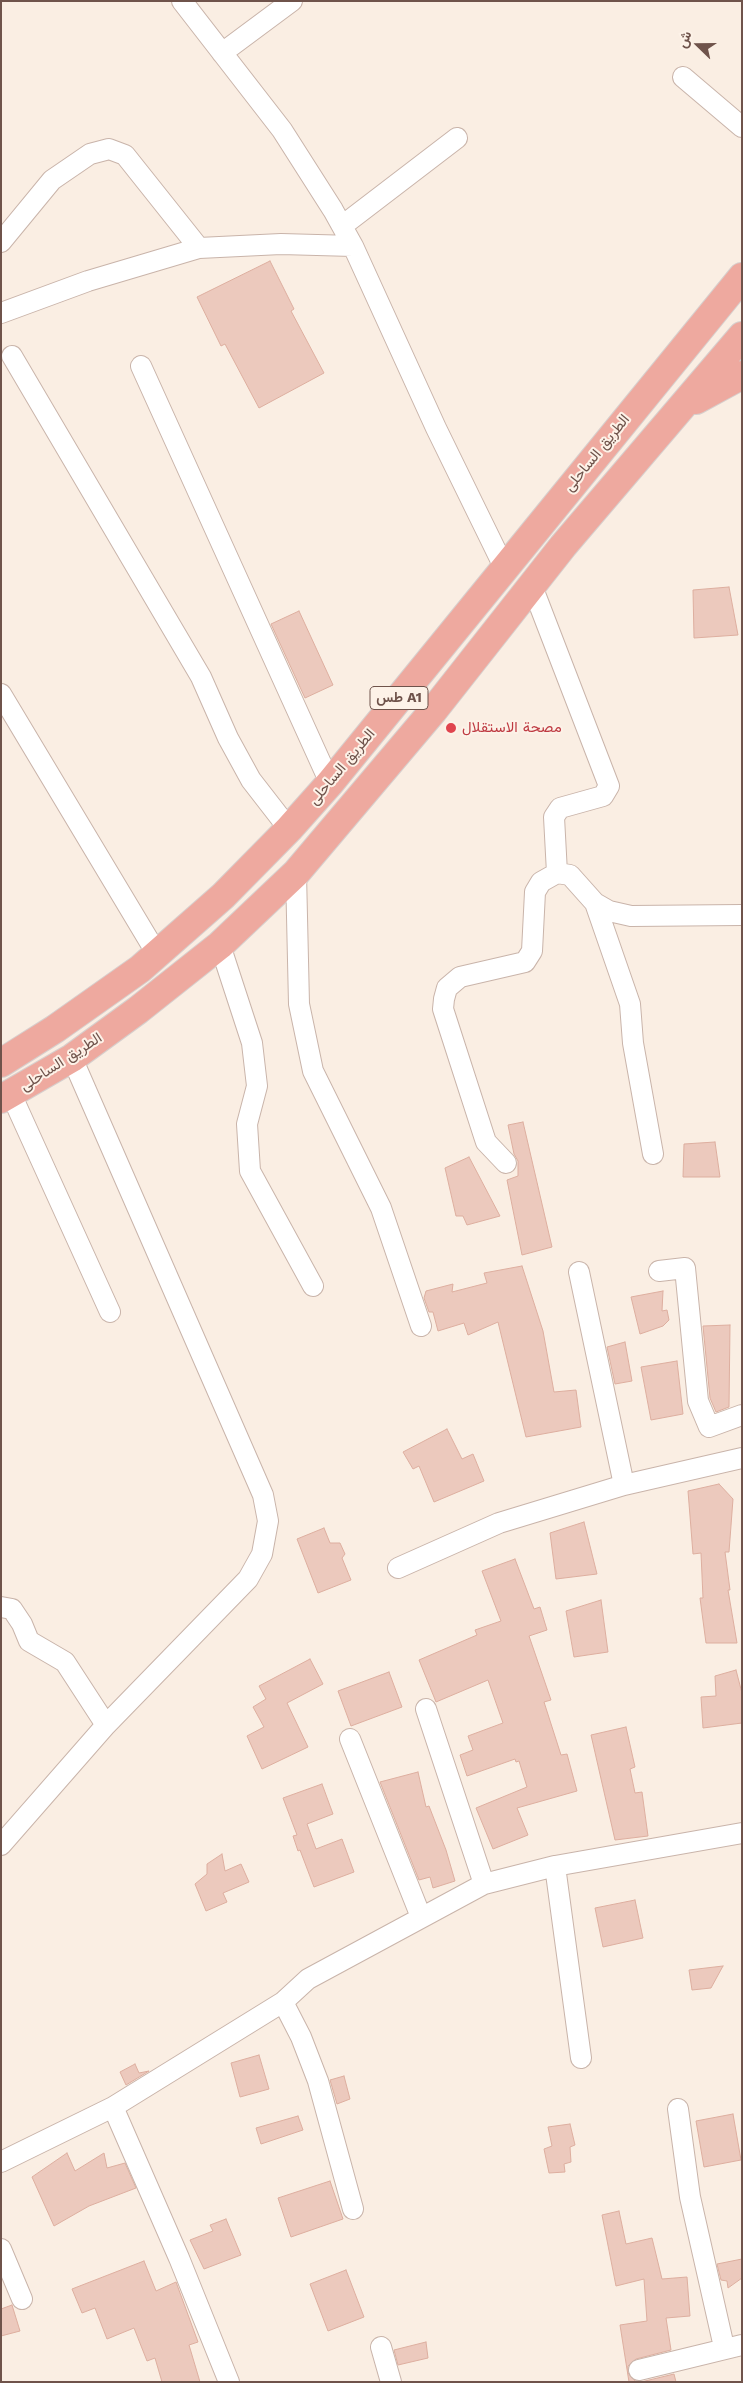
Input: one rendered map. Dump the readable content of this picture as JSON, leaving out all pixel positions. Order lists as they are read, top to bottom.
{
  "streets": {
    "highway": ["الطريق الساحلى", "طس A1"]
  },
  "places": ["مصحة الاستقلال"],
  "north": "left"
}
